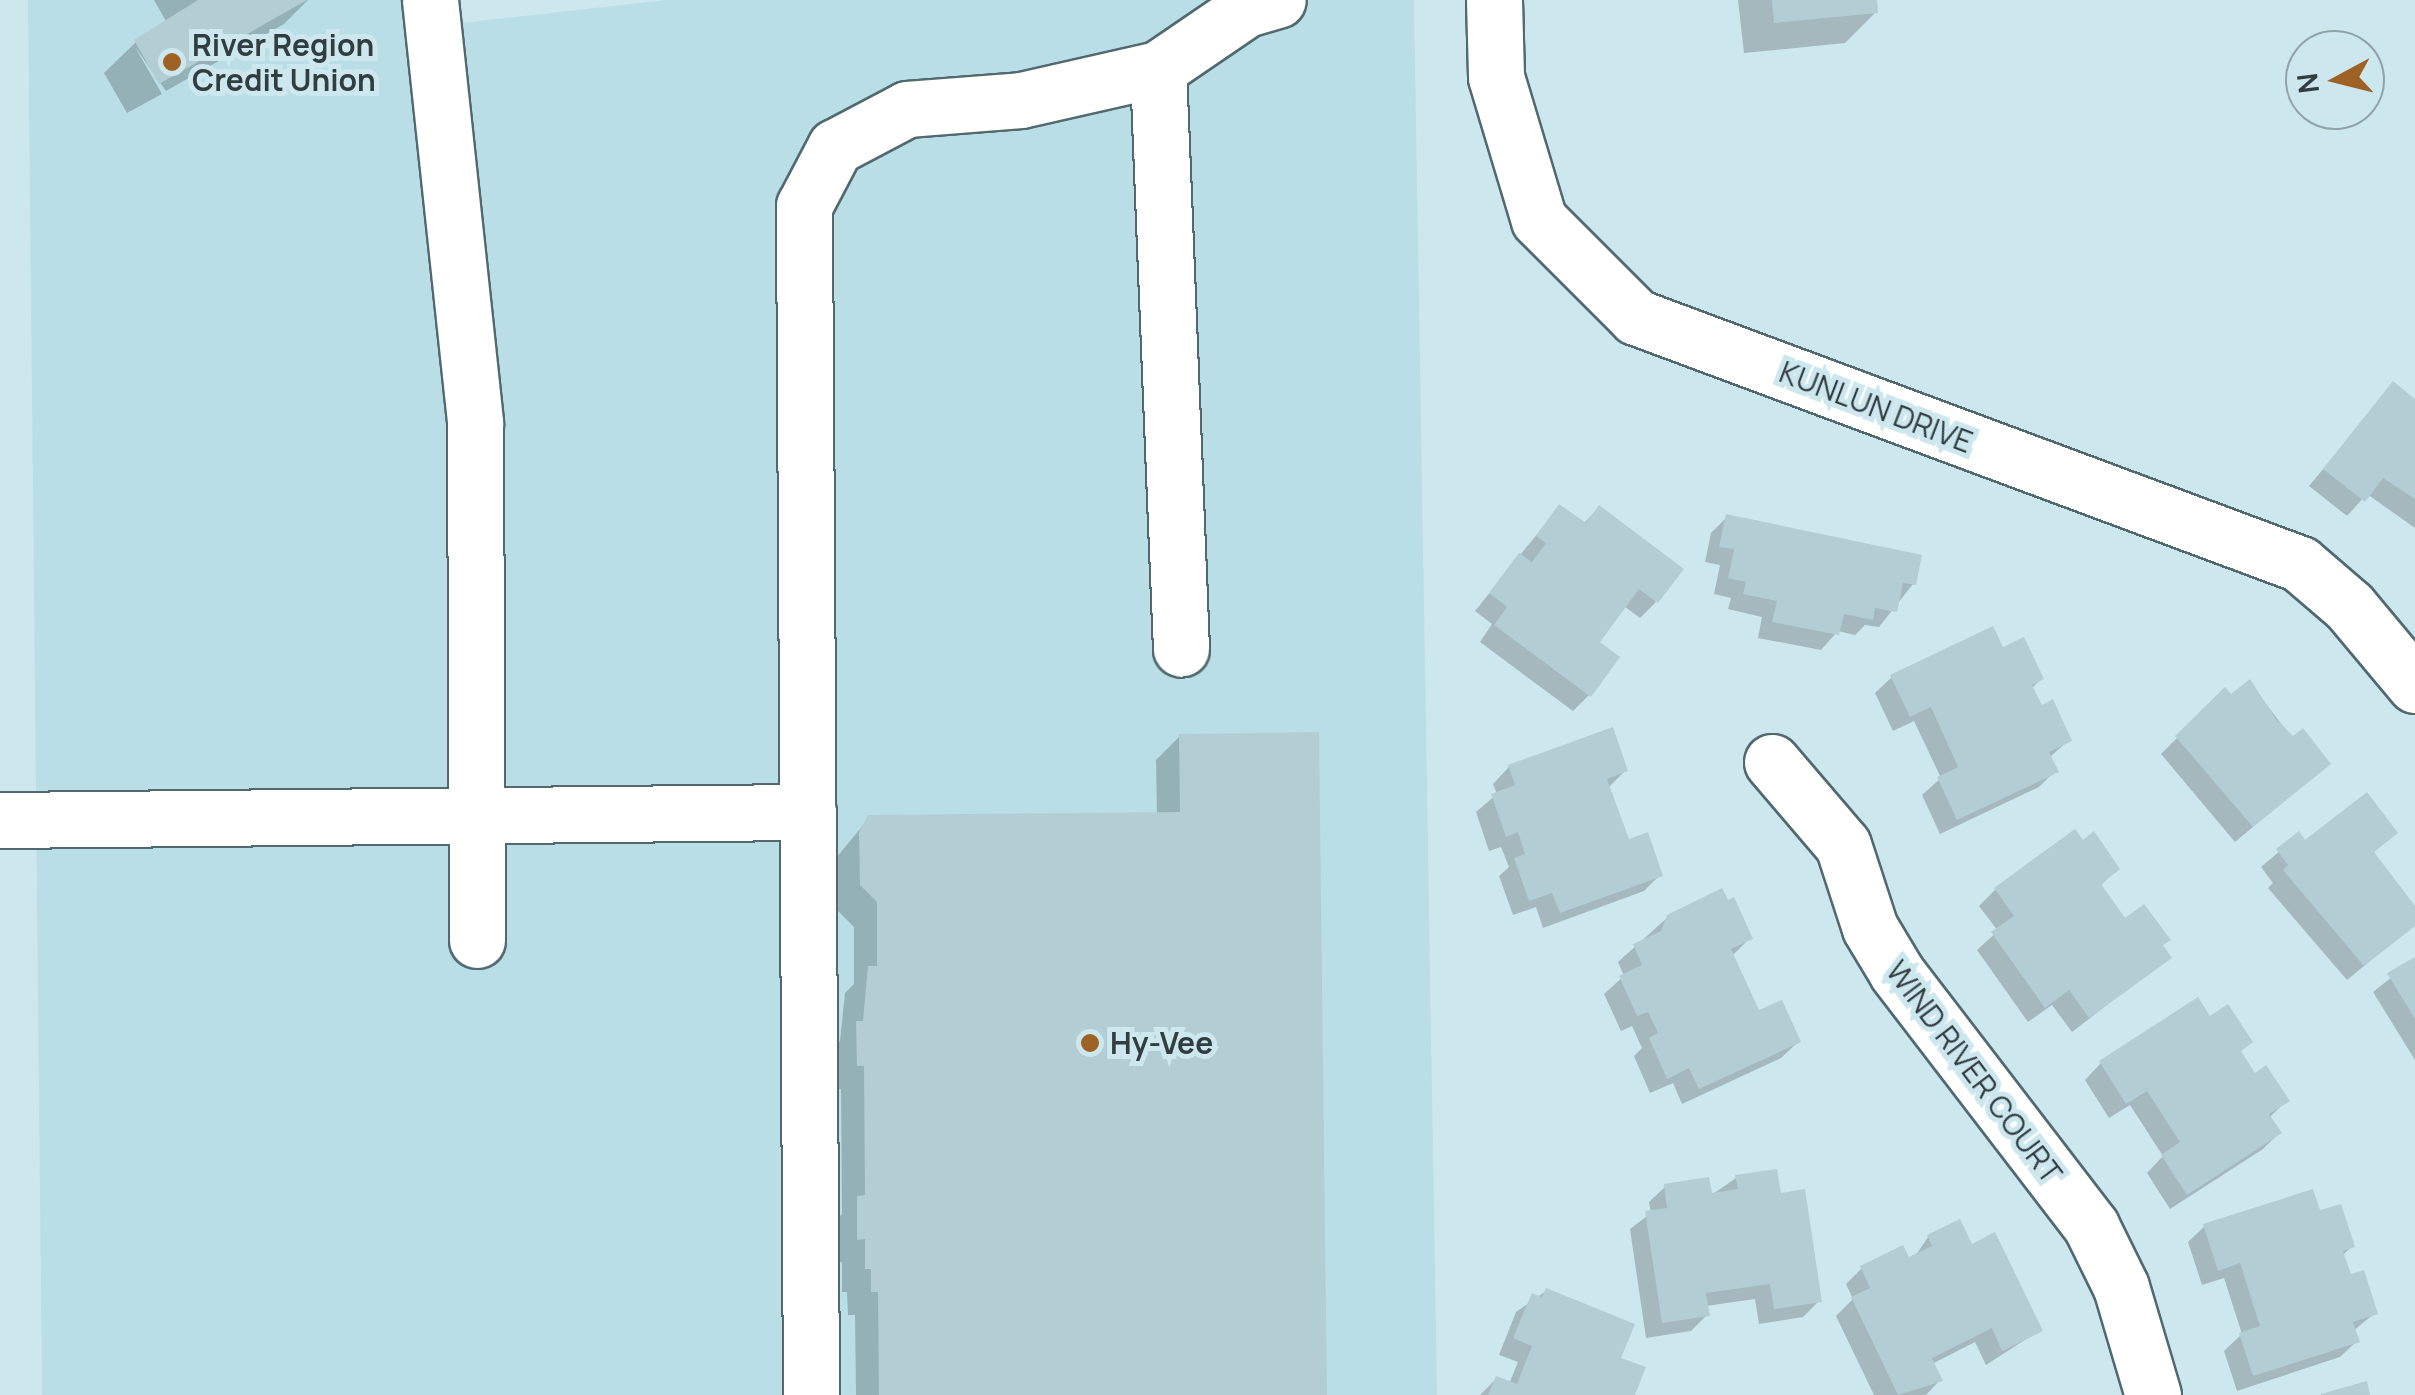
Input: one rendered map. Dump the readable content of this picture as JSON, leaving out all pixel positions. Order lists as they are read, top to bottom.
{
  "streets": {
    "street": ["KUNLUN DRIVE", "WIND RIVER COURT"]
  },
  "places": ["River Region Credit Union", "Hy-Vee"],
  "north": "left"
}
